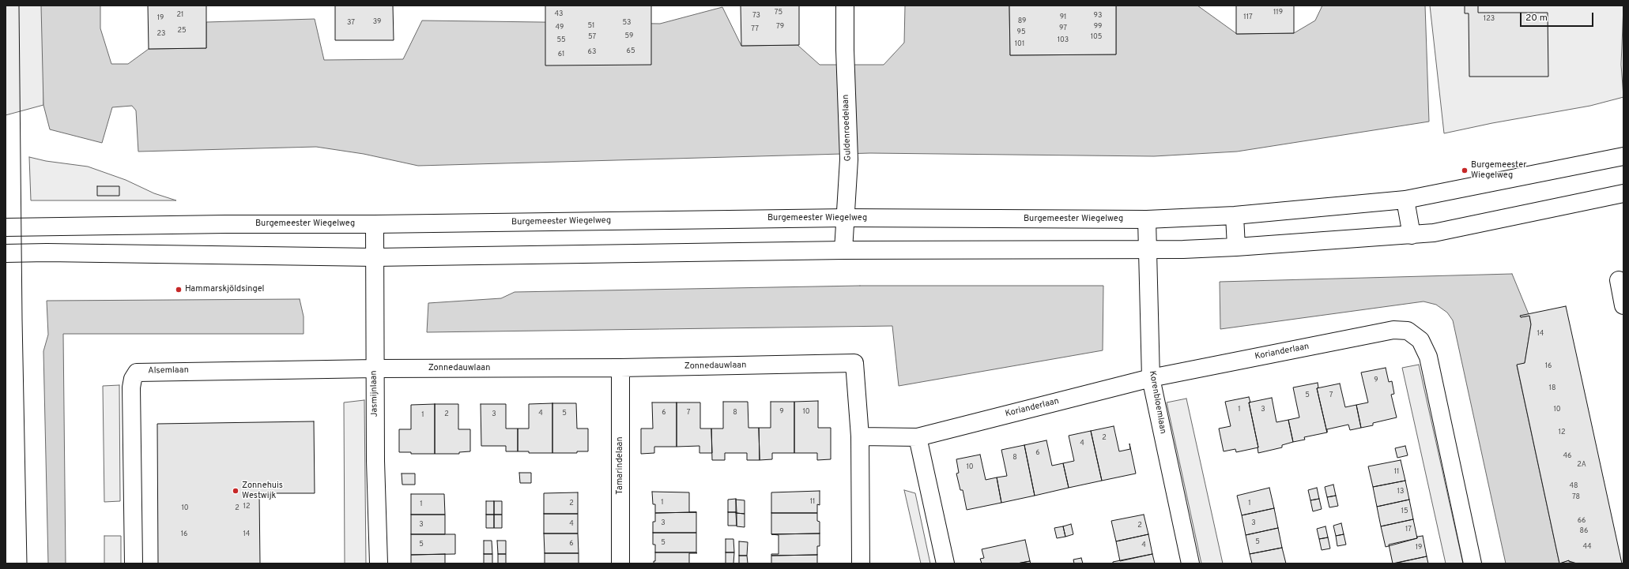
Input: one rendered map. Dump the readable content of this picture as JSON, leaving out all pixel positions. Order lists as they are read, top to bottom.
{
  "streets": {
    "street": [
      "Guldenroedelaan",
      "Burgemeester Wiegelweg",
      "Korianderlaan",
      "Zonnedauwlaan",
      "Alsemlaan",
      "Jasmijnlaan",
      "Korenbloemlaan",
      "Tamarindelaan"
    ]
  },
  "crossings": [
    ["Guldenroedelaan", "Burgemeester Wiegelweg"],
    ["Burgemeester Wiegelweg", "Jasmijnlaan"],
    ["Burgemeester Wiegelweg", "Korenbloemlaan"],
    ["Korianderlaan", "Zonnedauwlaan"],
    ["Korianderlaan", "Korenbloemlaan"],
    ["Zonnedauwlaan", "Alsemlaan"],
    ["Zonnedauwlaan", "Jasmijnlaan"],
    ["Zonnedauwlaan", "Tamarindelaan"],
    ["Alsemlaan", "Jasmijnlaan"]
  ],
  "places": ["Burgemeester Wiegelweg", "Hammarskjöldsingel", "Zonnehuis Westwijk"],
  "house_numbers": [
    "75",
    "119",
    "43",
    "21",
    "73",
    "93",
    "91",
    "117",
    "19",
    "123",
    "89",
    "39",
    "37",
    "53",
    "51",
    "79",
    "99",
    "49",
    "97",
    "77",
    "25",
    "95",
    "23",
    "59",
    "57",
    "105",
    "55",
    "103",
    "101",
    "65",
    "63",
    "61",
    "14",
    "16",
    "9",
    "18",
    "5",
    "7",
    "1",
    "3",
    "10",
    "9",
    "10",
    "6",
    "7",
    "8",
    "4",
    "5",
    "2",
    "3",
    "1",
    "12",
    "2",
    "4",
    "6",
    "46",
    "8",
    "2A",
    "10",
    "11",
    "48",
    "13",
    "78",
    "11",
    "1",
    "2",
    "1",
    "1",
    "12",
    "10",
    "2",
    "15",
    "66",
    "3",
    "3",
    "4",
    "3",
    "2",
    "17",
    "86",
    "16",
    "14",
    "5",
    "5",
    "6",
    "5",
    "4",
    "44",
    "19"
  ],
  "scale_bar": "20 m"
}
